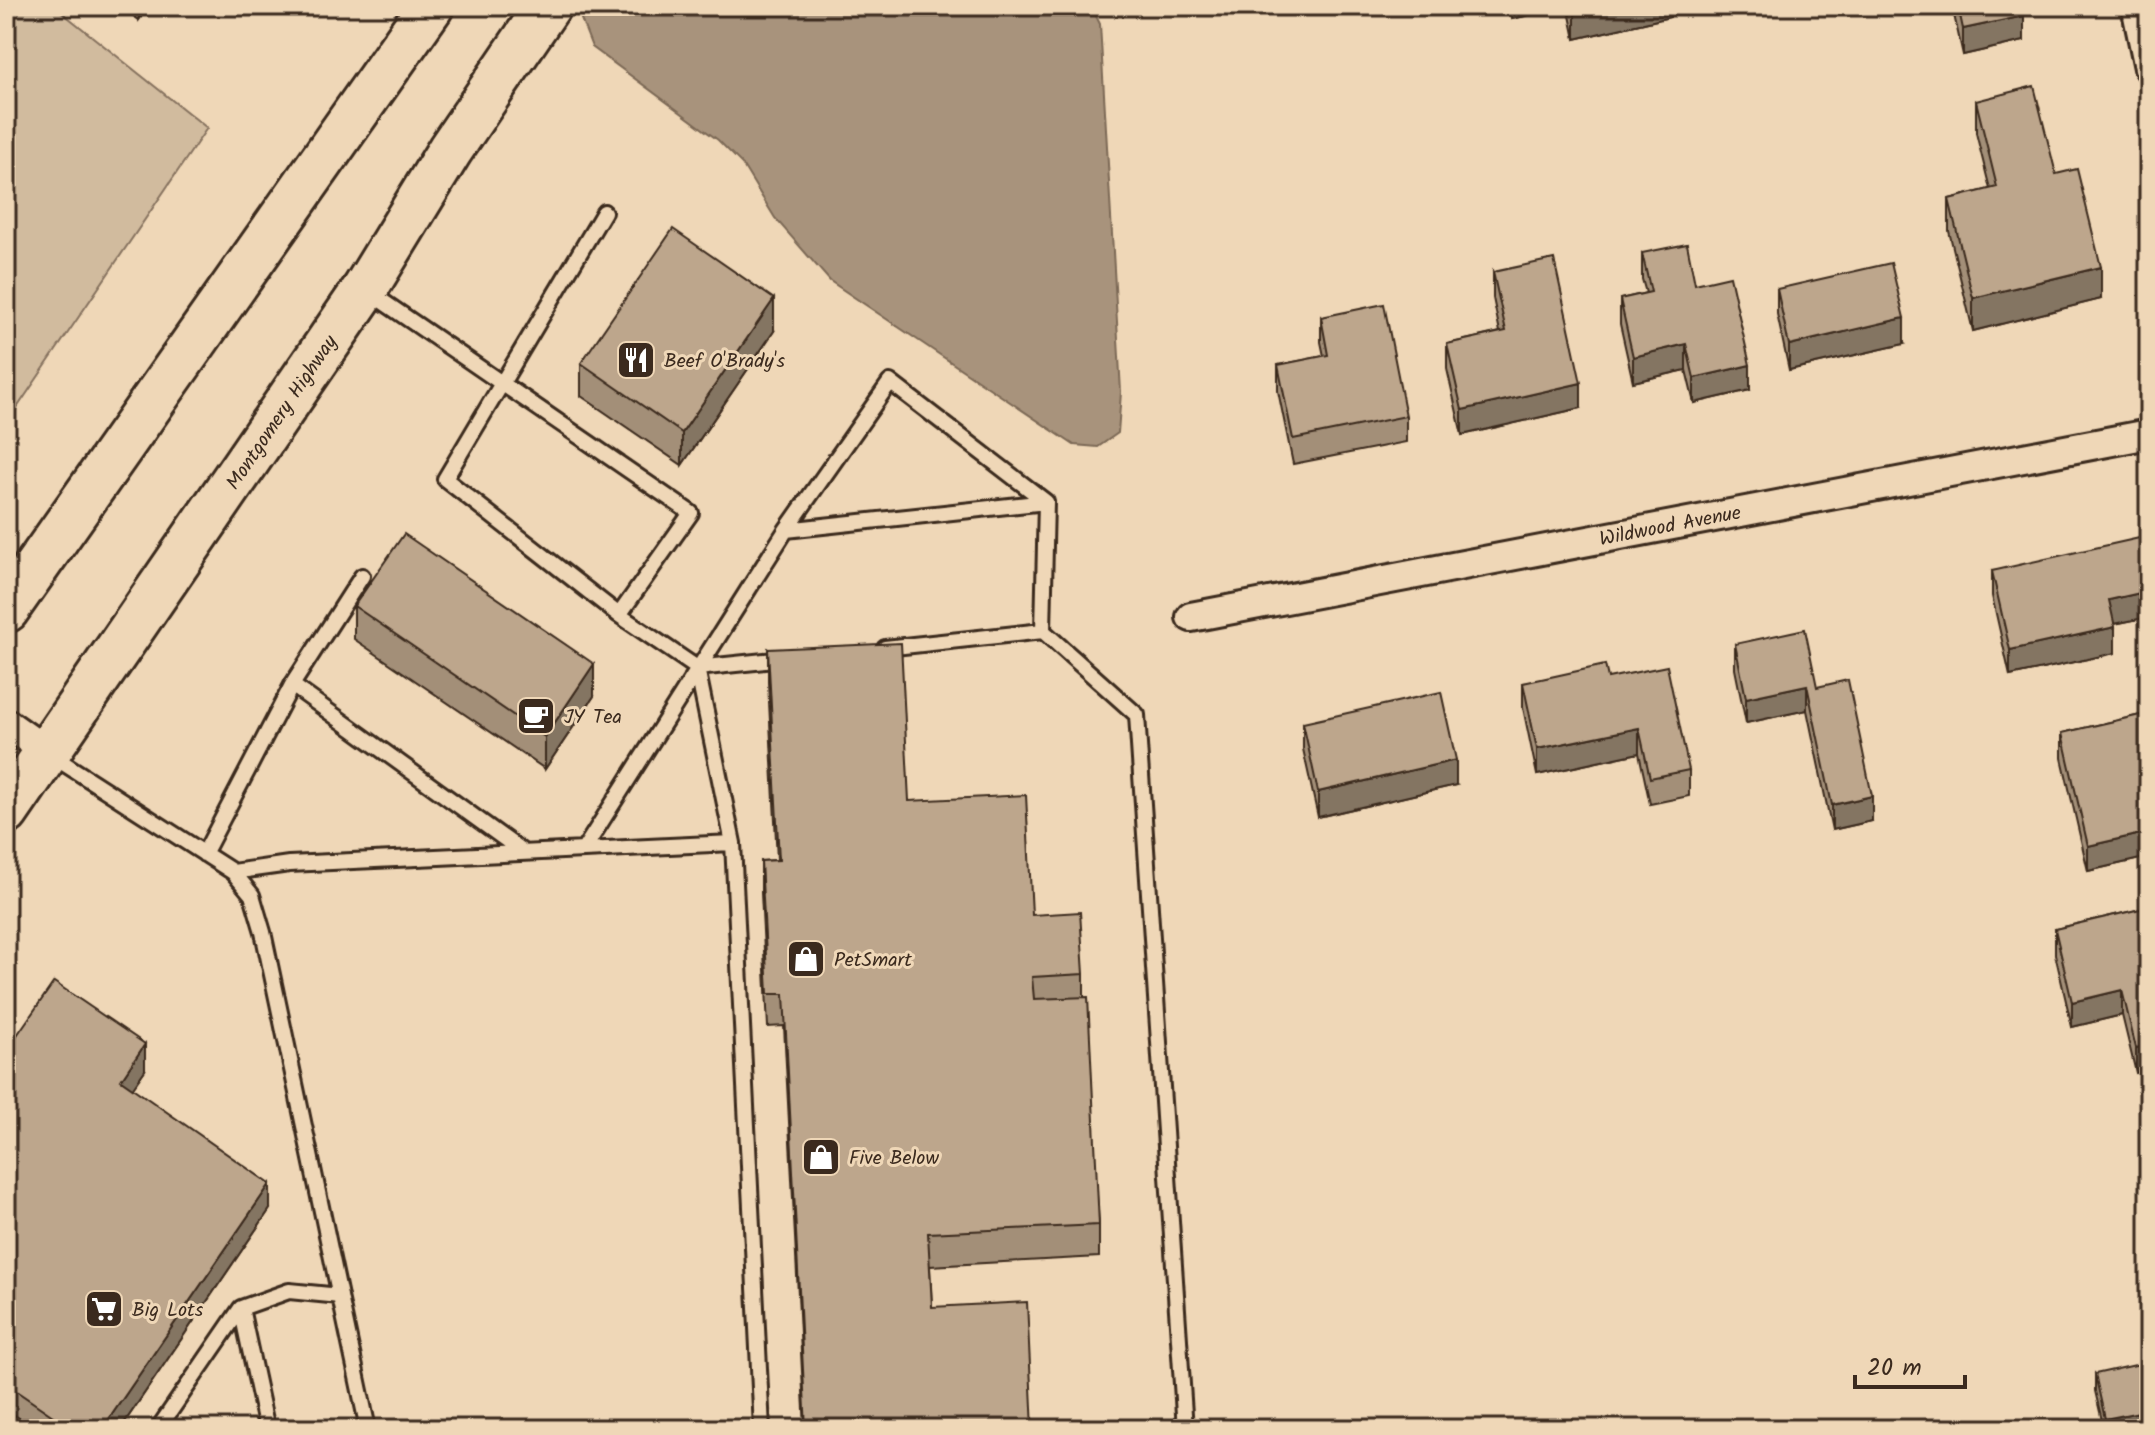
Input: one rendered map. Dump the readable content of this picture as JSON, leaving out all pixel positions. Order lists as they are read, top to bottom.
{
  "streets": {
    "main road": ["Montgomery Highway"],
    "street": ["Wildwood Avenue"]
  },
  "places": {
    "restaurant": ["Beef O'Brady's"],
    "cafe": ["JY Tea"],
    "shop": ["PetSmart", "Five Below"],
    "supermarket": ["Big Lots"]
  },
  "scale_bar": "20 m"
}
